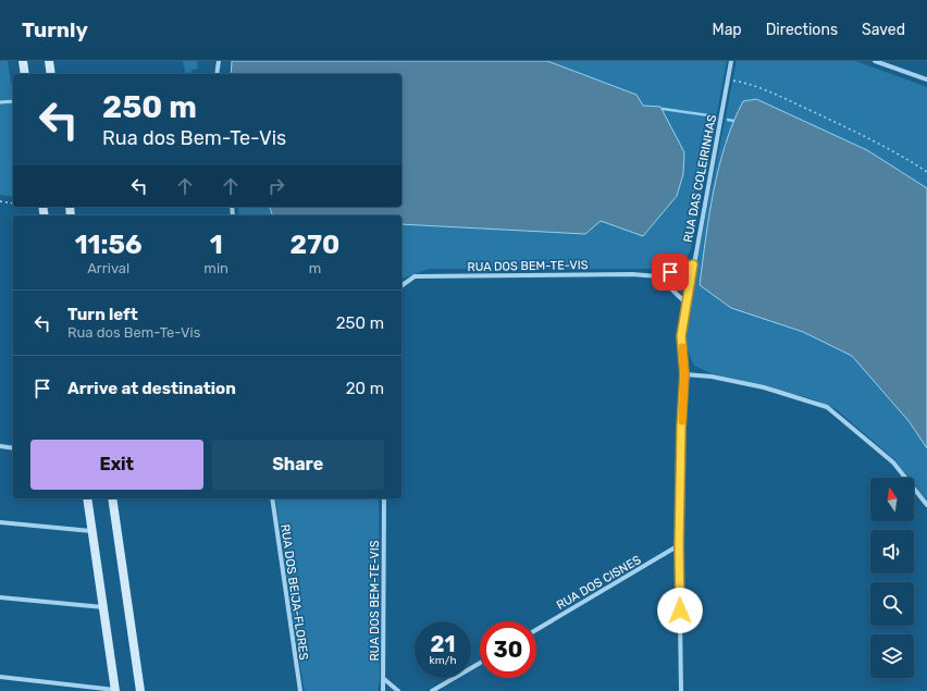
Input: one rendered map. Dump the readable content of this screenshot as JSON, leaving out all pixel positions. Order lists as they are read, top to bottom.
{
  "streets": {
    "street": [
      "RUA DAS COLEIRINHAS",
      "RUA DOS BEM-TE-VIS",
      "RUA DOS CISNES",
      "RUA DOS BEIJA-FLORES"
    ]
  },
  "crossings": [
    ["RUA DAS COLEIRINHAS", "RUA DOS BEM-TE-VIS"],
    ["RUA DAS COLEIRINHAS", "RUA DOS CISNES"]
  ],
  "north": "top",
  "page": {
    "header": "Turnly",
    "nav": ["Map", "Directions", "Saved"],
    "turn": ["250 m", "Rua dos Bem-Te-Vis"],
    "eta": [
      "11:56",
      "Arrival",
      "1",
      "min",
      "270",
      "m"
    ],
    "list": [
      {
        "name": "Turn left",
        "note": "Rua dos Bem-Te-Vis",
        "value": "250 m"
      },
      {
        "name": "Arrive at destination",
        "value": "20 m"
      }
    ],
    "buttons": ["Exit", "Share"],
    "speed": "21 km/h",
    "limit": "30"
  }
}
